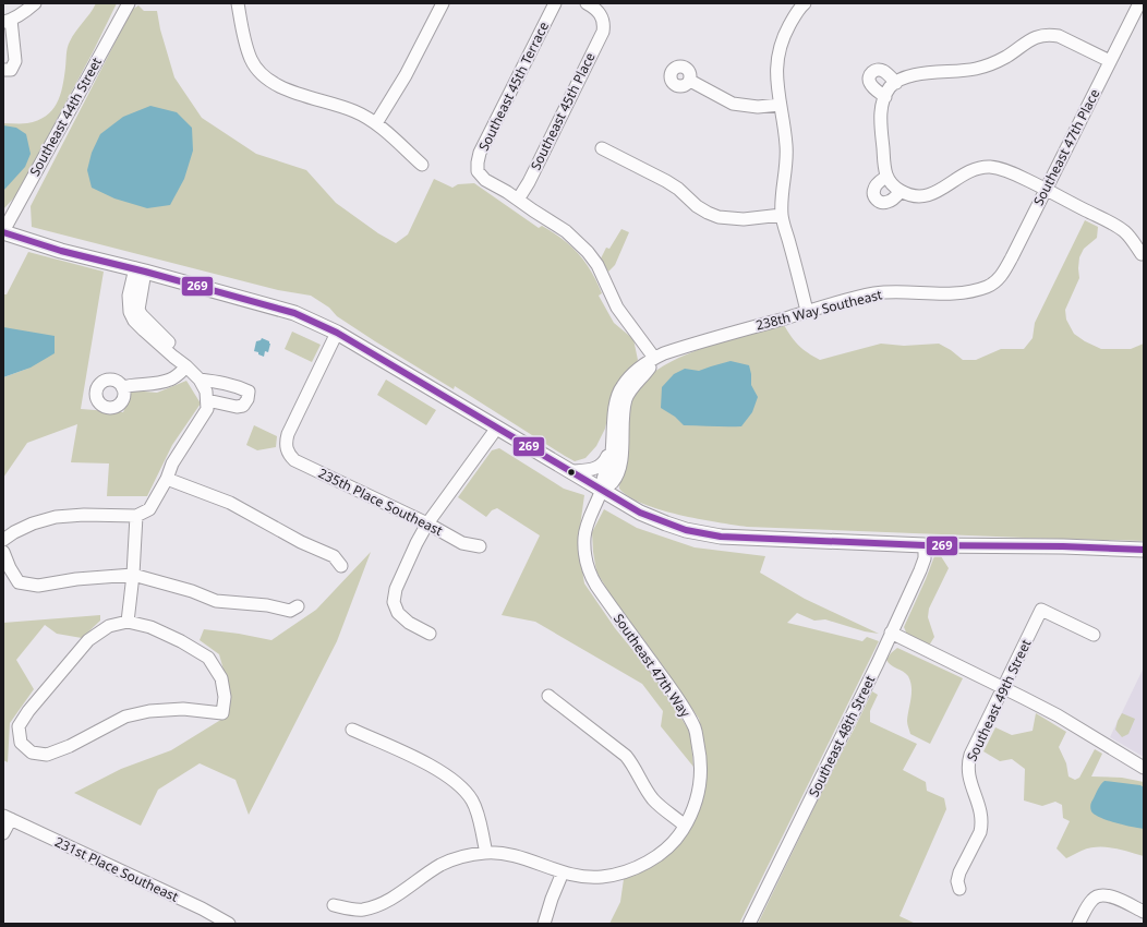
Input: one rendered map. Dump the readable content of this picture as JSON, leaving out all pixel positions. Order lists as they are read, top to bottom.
{
  "streets": {
    "street": [
      "Southeast 45th Terrace",
      "Southeast 45th Place",
      "Southeast 44th Street",
      "Southeast 47th Place",
      "238th Way Southeast",
      "235th Place Southeast",
      "Southeast 47th Way",
      "Southeast 49th Street",
      "Southeast 48th Street",
      "231st Place Southeast"
    ]
  },
  "crossings": [
    ["Southeast 45th Terrace", "Southeast 45th Place"],
    ["Southeast 47th Place", "238th Way Southeast"],
    ["238th Way Southeast", "Southeast 47th Way"]
  ],
  "lines": ["transit line 269"]
}
